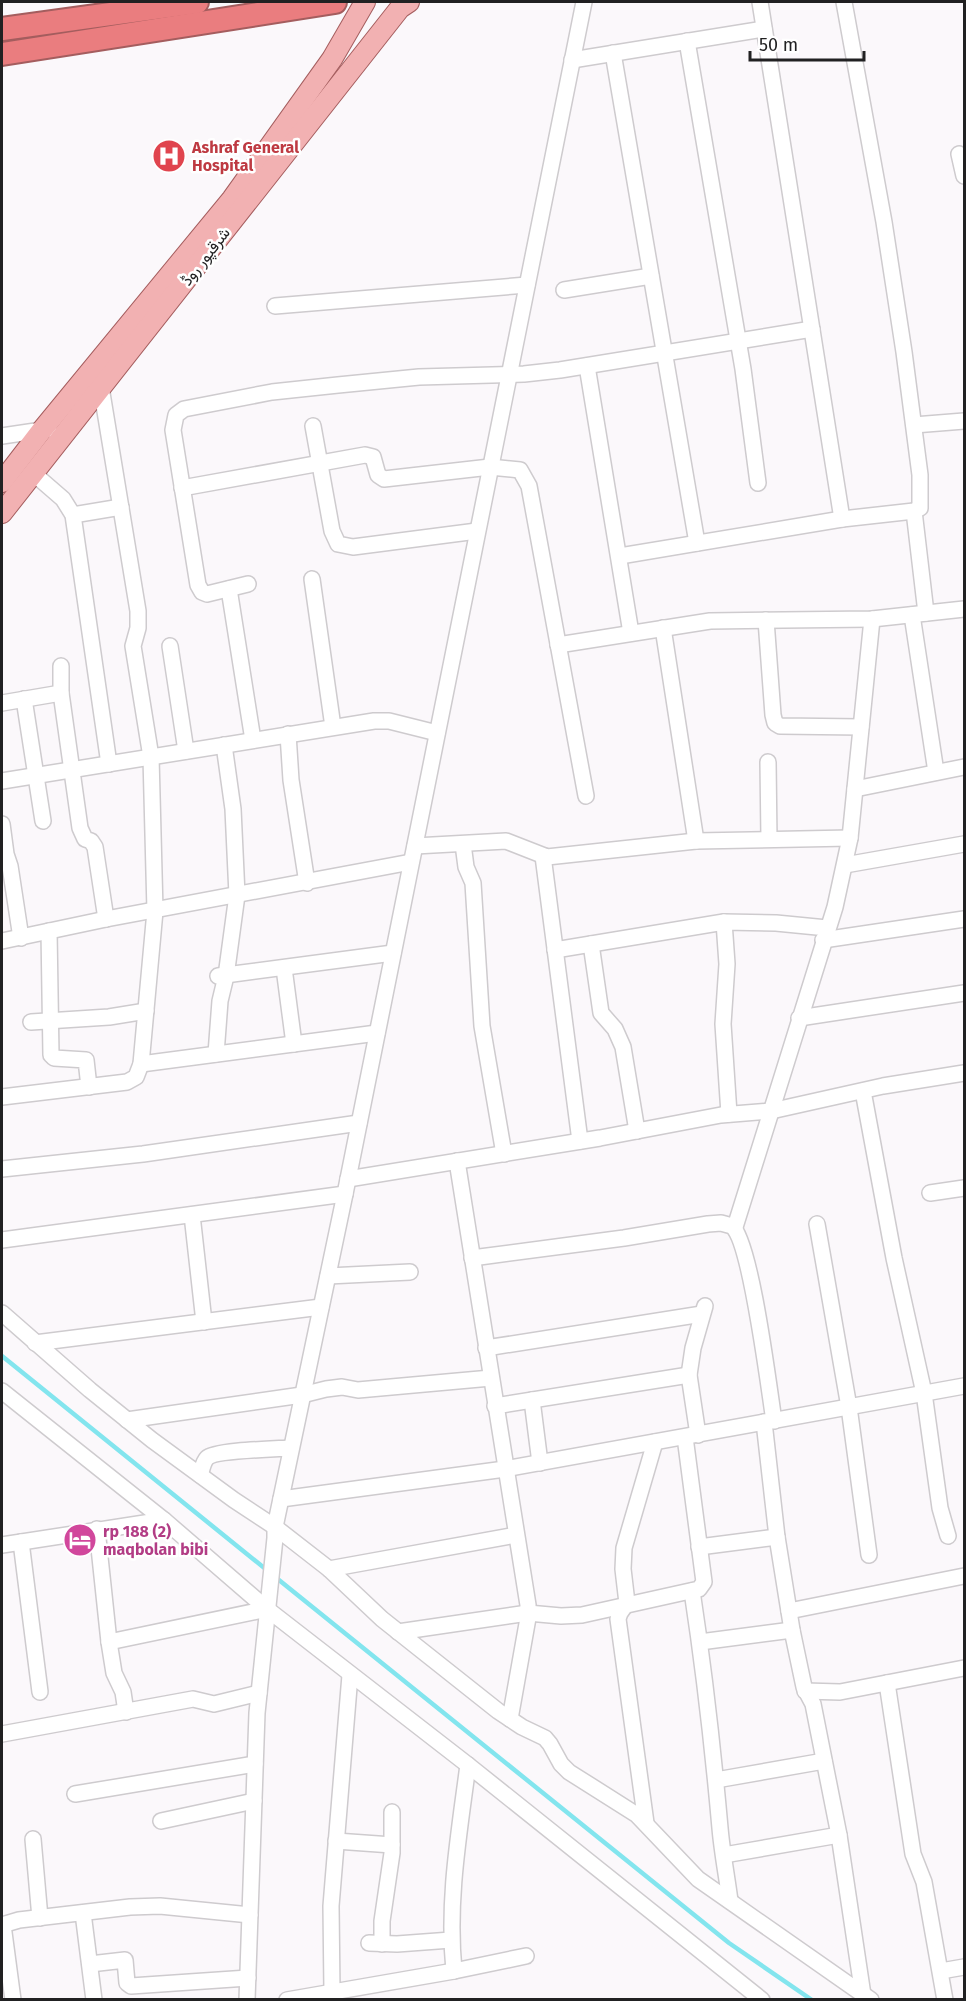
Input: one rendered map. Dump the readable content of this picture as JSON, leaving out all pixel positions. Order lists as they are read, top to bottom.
{
  "streets": {
    "main road": ["شرقپور روڈ"]
  },
  "places": {
    "hospital": ["Ashraf General Hospital"],
    "hotel": ["rp 188 (2) maqbolan bibi"]
  },
  "scale_bar": "50 m"
}
